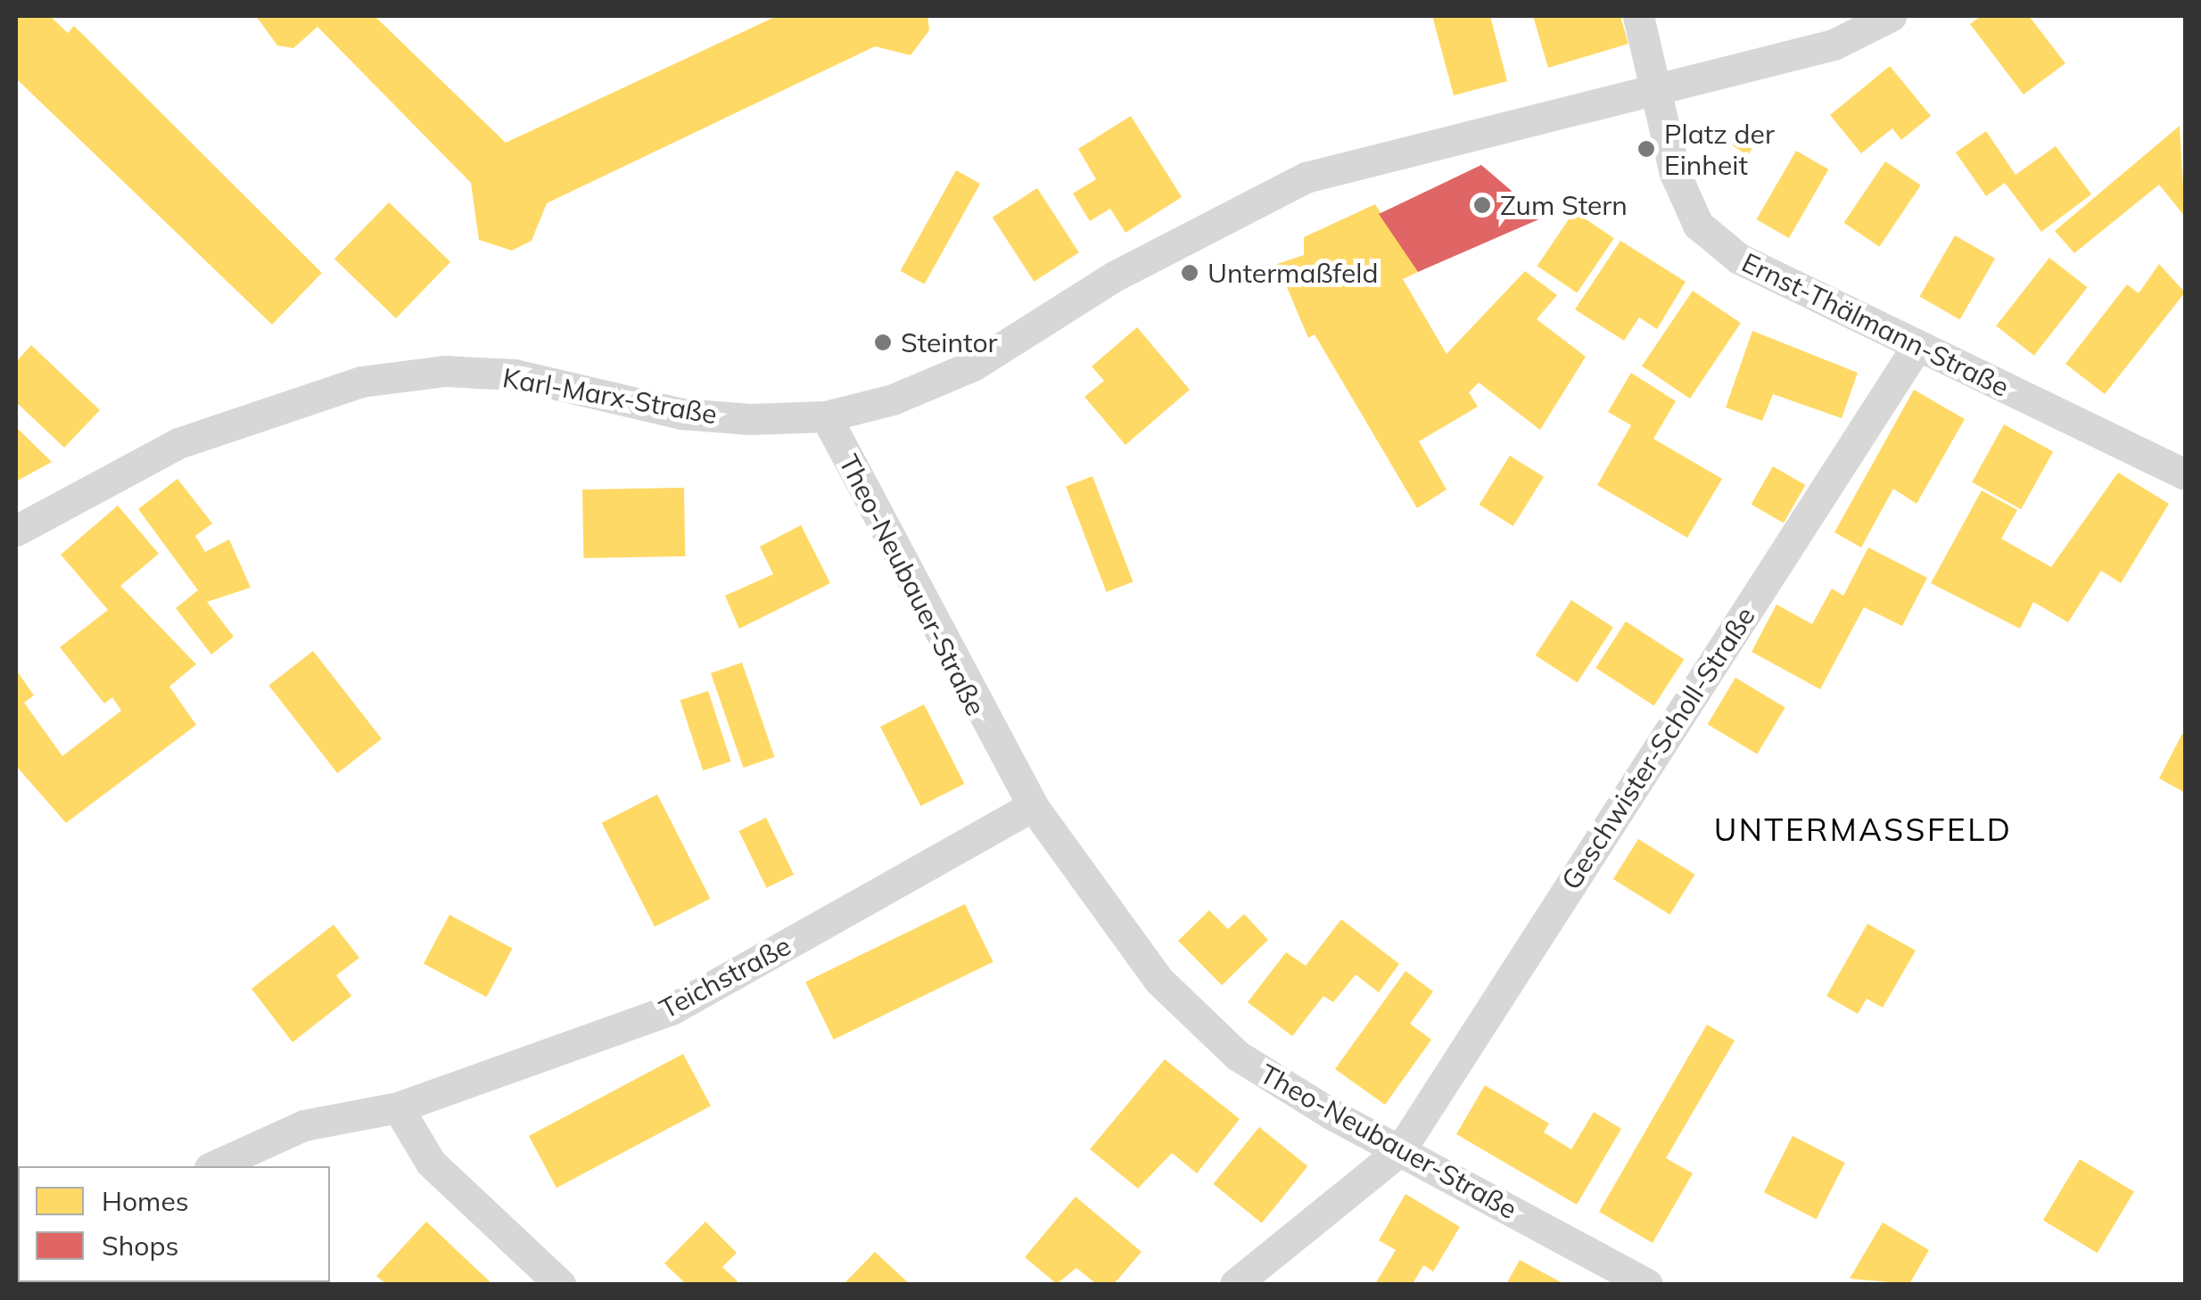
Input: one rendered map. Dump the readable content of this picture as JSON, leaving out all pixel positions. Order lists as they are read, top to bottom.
{
  "streets": {
    "street": [
      "Ernst-Thälmann-Straße",
      "Karl-Marx-Straße",
      "Theo-Neubauer-Straße",
      "Geschwister-Scholl-Straße",
      "Teichstraße"
    ]
  },
  "crossings": [
    ["Ernst-Thälmann-Straße", "Karl-Marx-Straße"],
    ["Ernst-Thälmann-Straße", "Geschwister-Scholl-Straße"],
    ["Karl-Marx-Straße", "Theo-Neubauer-Straße"],
    ["Theo-Neubauer-Straße", "Geschwister-Scholl-Straße"],
    ["Theo-Neubauer-Straße", "Teichstraße"]
  ],
  "districts": ["UNTERMASSFELD"],
  "places": [
    "Platz der Einheit",
    "Zum Stern",
    "Untermaßfeld",
    "Steintor"
  ],
  "legend": ["Homes", "Shops"]
}
